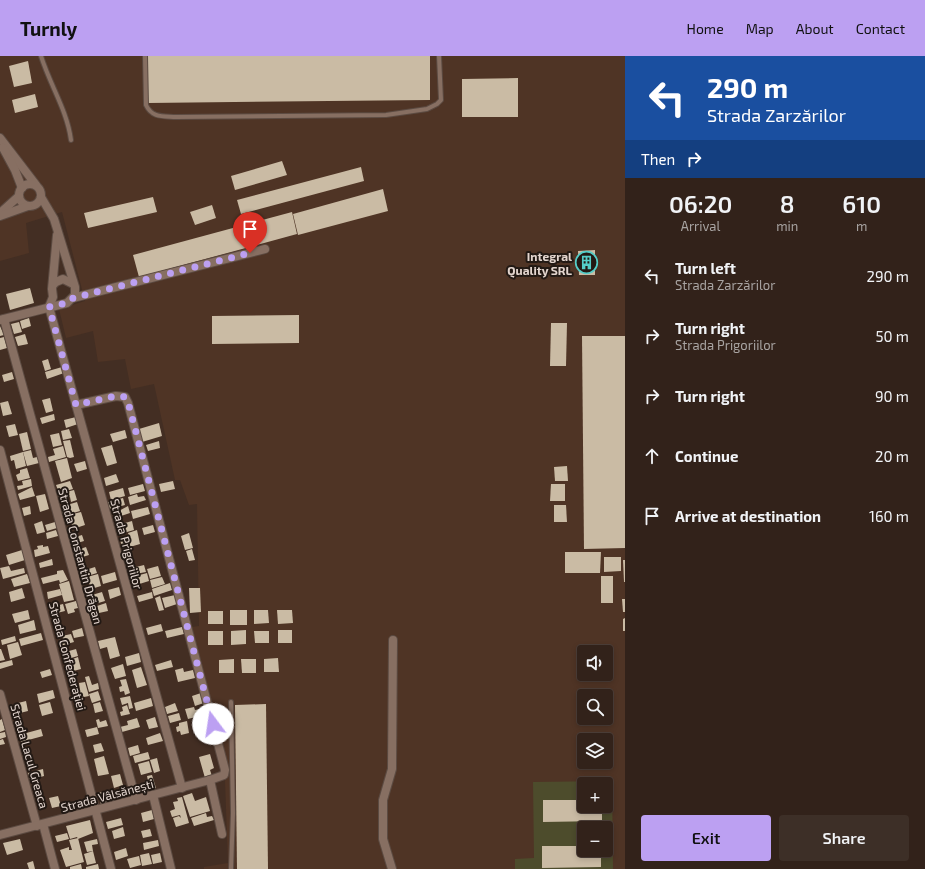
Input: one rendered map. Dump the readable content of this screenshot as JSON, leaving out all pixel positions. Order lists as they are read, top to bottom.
{
  "streets": {
    "street": [
      "Strada Prigoriilor",
      "Strada Constantin Drăgan",
      "Strada Confederației",
      "Strada Lacul Greaca",
      "Strada Vâlsănești"
    ]
  },
  "crossings": [
    ["Strada Prigoriilor", "Strada Vâlsănești"],
    ["Strada Constantin Drăgan", "Strada Vâlsănești"],
    ["Strada Confederației", "Strada Vâlsănești"],
    ["Strada Lacul Greaca", "Strada Vâlsănești"]
  ],
  "places": {
    "building": ["Integral Quality SRL"]
  },
  "page": {
    "header": "Turnly",
    "nav": [
      "Home",
      "Map",
      "About",
      "Contact"
    ],
    "turn": ["290 m", "Strada Zarzărilor"],
    "then": "Then",
    "eta": [
      "06:20",
      "Arrival",
      "8",
      "min",
      "610",
      "m"
    ],
    "list": [
      {
        "name": "Turn left",
        "note": "Strada Zarzărilor",
        "value": "290 m"
      },
      {
        "name": "Turn right",
        "note": "Strada Prigoriilor",
        "value": "50 m"
      },
      {
        "name": "Turn right",
        "value": "90 m"
      },
      {
        "name": "Continue",
        "value": "20 m"
      },
      {
        "name": "Arrive at destination",
        "value": "160 m"
      }
    ],
    "map_buttons": ["+", "−"],
    "buttons": ["Exit", "Share"]
  }
}
